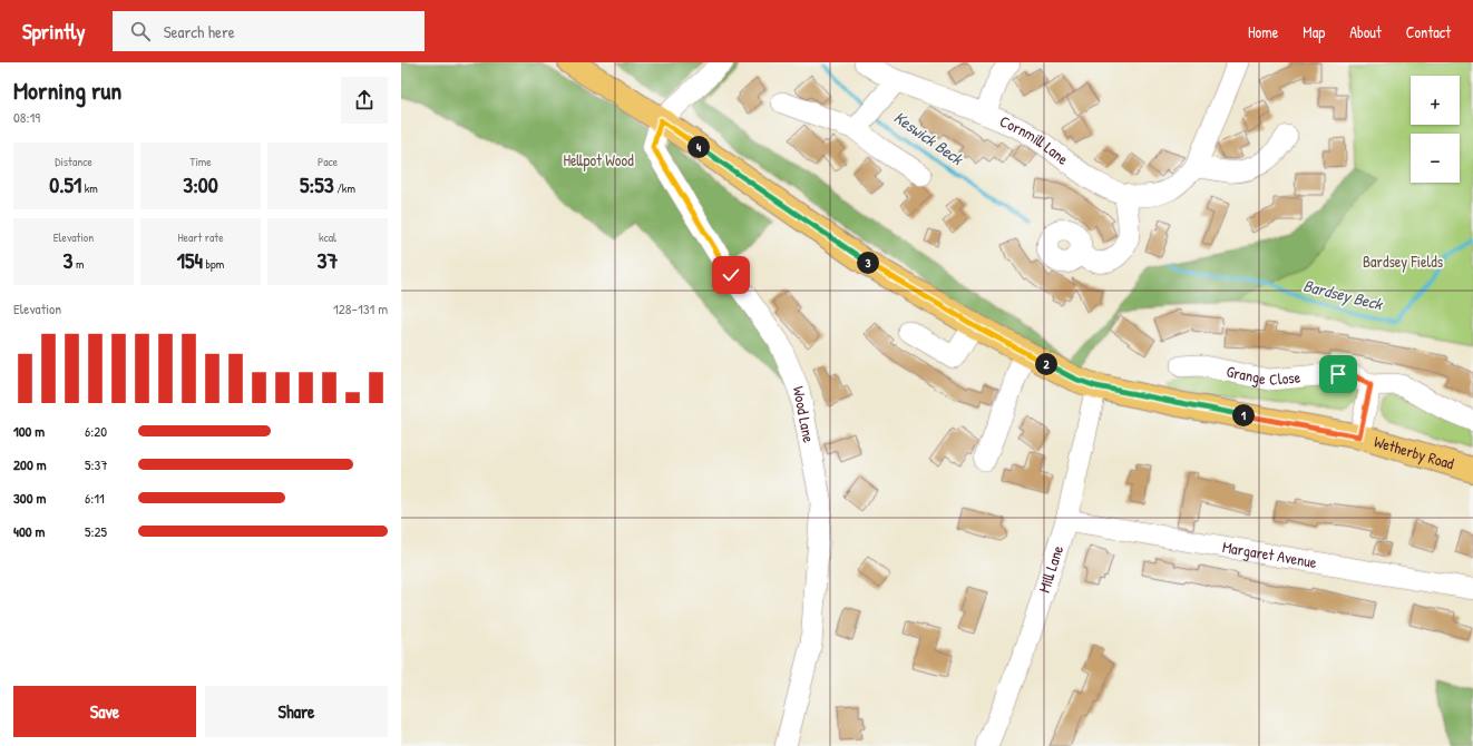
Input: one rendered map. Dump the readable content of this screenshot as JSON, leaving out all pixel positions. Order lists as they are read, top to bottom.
{
  "streets": {
    "main road": ["Wetherby Road"],
    "street": [
      "Cornmill Lane",
      "Grange Close",
      "Wood Lane",
      "Margaret Avenue",
      "Mill Lane"
    ]
  },
  "crossings": [
    ["Wood Lane", "Wetherby Road"],
    ["Wetherby Road", "Mill Lane"],
    ["Margaret Avenue", "Mill Lane"]
  ],
  "water": ["Keswick Beck", "Bardsey Beck"],
  "parks": ["Hellpot Wood", "Bardsey Fields"],
  "page": {
    "header": "Sprintly",
    "search": "Search here",
    "nav": [
      "Home",
      "Map",
      "About",
      "Contact"
    ],
    "heading": ["Morning run", "08:19"],
    "map_buttons": ["+", "−"],
    "pins": [
      "4",
      "3",
      "2",
      "1"
    ],
    "stats": [
      ["Distance", "0.51 km"],
      ["Time", "3:00"],
      ["Pace", "5:53 /km"],
      ["Elevation", "3 m"],
      ["Heart rate", "154 bpm"],
      ["kcal", "37"]
    ],
    "chart": ["Elevation", "128–131 m"],
    "list": [
      {
        "name": "100 m",
        "note": "6:20"
      },
      {
        "name": "200 m",
        "note": "5:37"
      },
      {
        "name": "300 m",
        "note": "6:11"
      },
      {
        "name": "400 m",
        "note": "5:25"
      }
    ],
    "buttons": ["Save", "Share"]
  }
}
